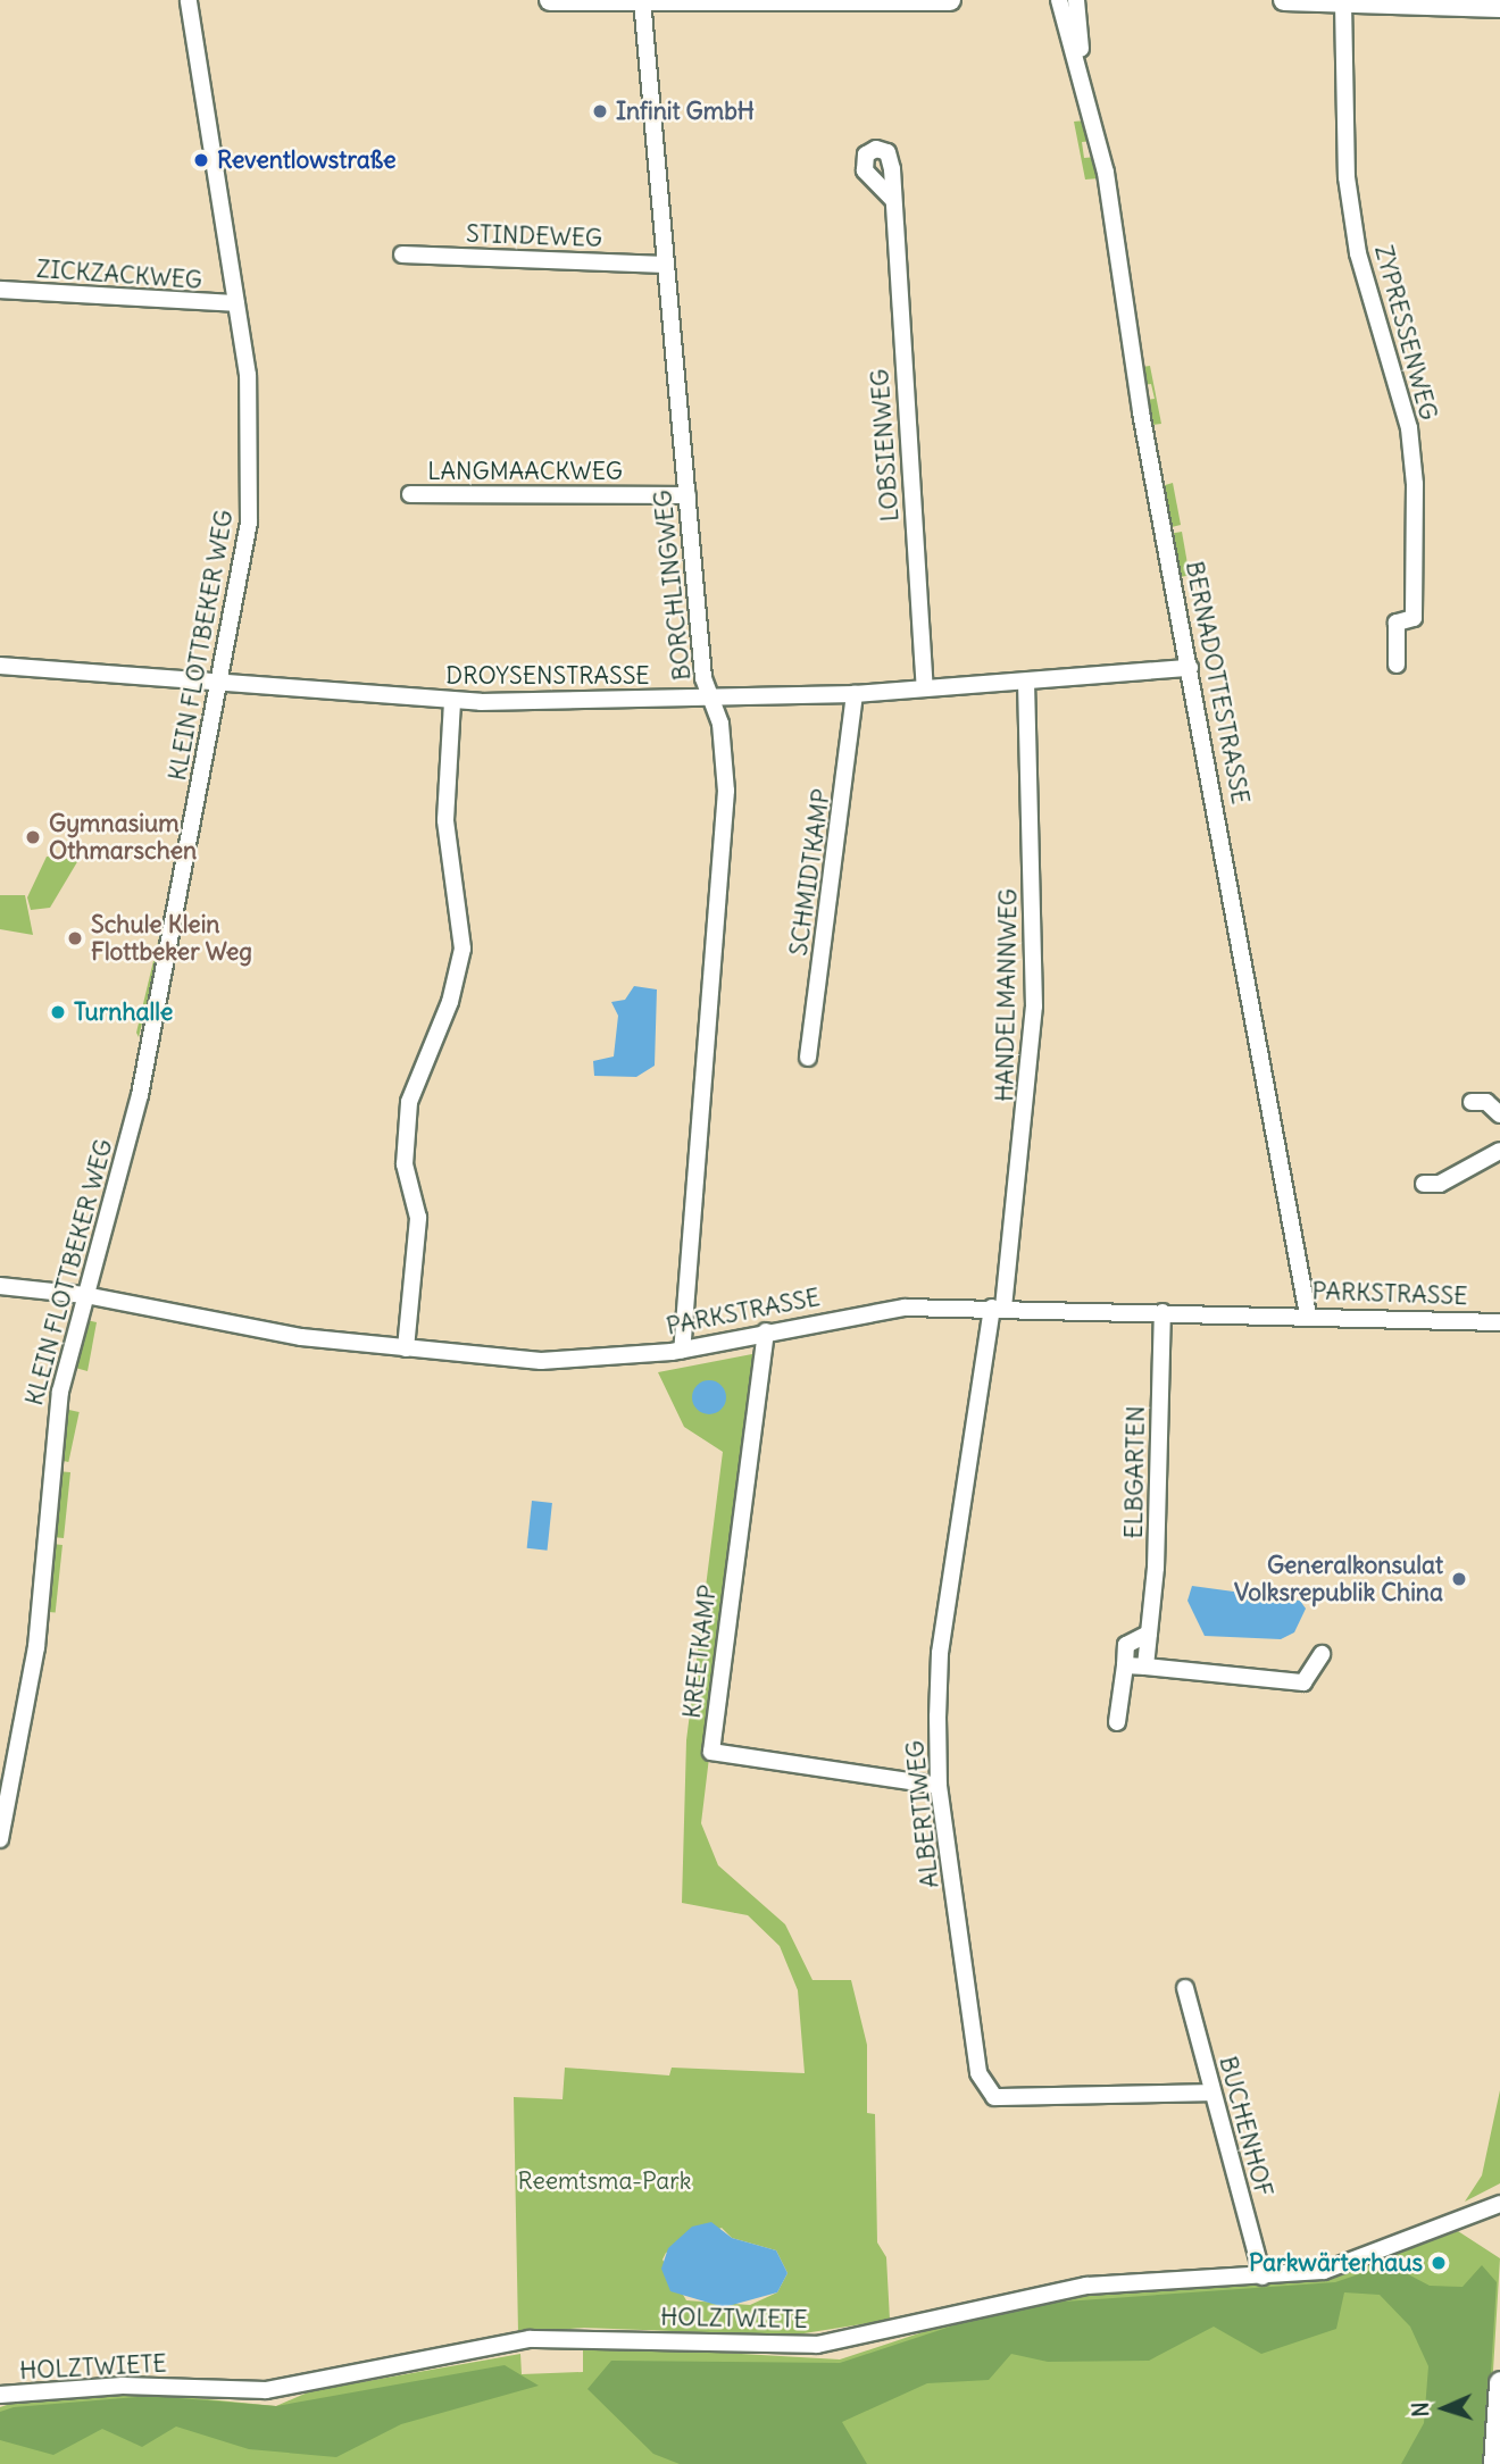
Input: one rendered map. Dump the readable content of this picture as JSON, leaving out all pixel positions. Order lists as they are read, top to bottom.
{
  "streets": {
    "street": [
      "STINDEWEG",
      "ZICKZACKWEG",
      "ZYPRESSENWEG",
      "LOBSIENWEG",
      "LANGMAACKWEG",
      "BORCHLINGWEG",
      "KLEIN FLOTTBEKER WEG",
      "DROYSENSTRASSE",
      "BERNADOTTESTRASSE",
      "SCHMIDTKAMP",
      "HANDELMANNWEG",
      "PARKSTRASSE",
      "ELBGARTEN",
      "KREETKAMP",
      "ALBERTIWEG",
      "BUCHENHOF",
      "HOLZTWIETE"
    ]
  },
  "crossings": [
    ["STINDEWEG", "BORCHLINGWEG"],
    ["ZICKZACKWEG", "KLEIN FLOTTBEKER WEG"],
    ["LOBSIENWEG", "DROYSENSTRASSE"],
    ["LANGMAACKWEG", "BORCHLINGWEG"],
    ["BORCHLINGWEG", "DROYSENSTRASSE"],
    ["BORCHLINGWEG", "PARKSTRASSE"],
    ["KLEIN FLOTTBEKER WEG", "DROYSENSTRASSE"],
    ["KLEIN FLOTTBEKER WEG", "PARKSTRASSE"],
    ["DROYSENSTRASSE", "BERNADOTTESTRASSE"],
    ["DROYSENSTRASSE", "SCHMIDTKAMP"],
    ["DROYSENSTRASSE", "HANDELMANNWEG"],
    ["BERNADOTTESTRASSE", "PARKSTRASSE"],
    ["HANDELMANNWEG", "PARKSTRASSE"],
    ["HANDELMANNWEG", "ALBERTIWEG"],
    ["PARKSTRASSE", "ELBGARTEN"],
    ["PARKSTRASSE", "KREETKAMP"],
    ["PARKSTRASSE", "ALBERTIWEG"],
    ["KREETKAMP", "ALBERTIWEG"],
    ["ALBERTIWEG", "BUCHENHOF"],
    ["BUCHENHOF", "HOLZTWIETE"]
  ],
  "parks": ["Reemtsma-Park"],
  "places": [
    "Infinit GmbH",
    "Reventlowstraße",
    "Gymnasium Othmarschen",
    "Schule Klein Flottbeker Weg",
    "Turnhalle",
    "Generalkonsulat Volksrepublik China",
    "Parkwärterhaus"
  ],
  "north": "left"
}
